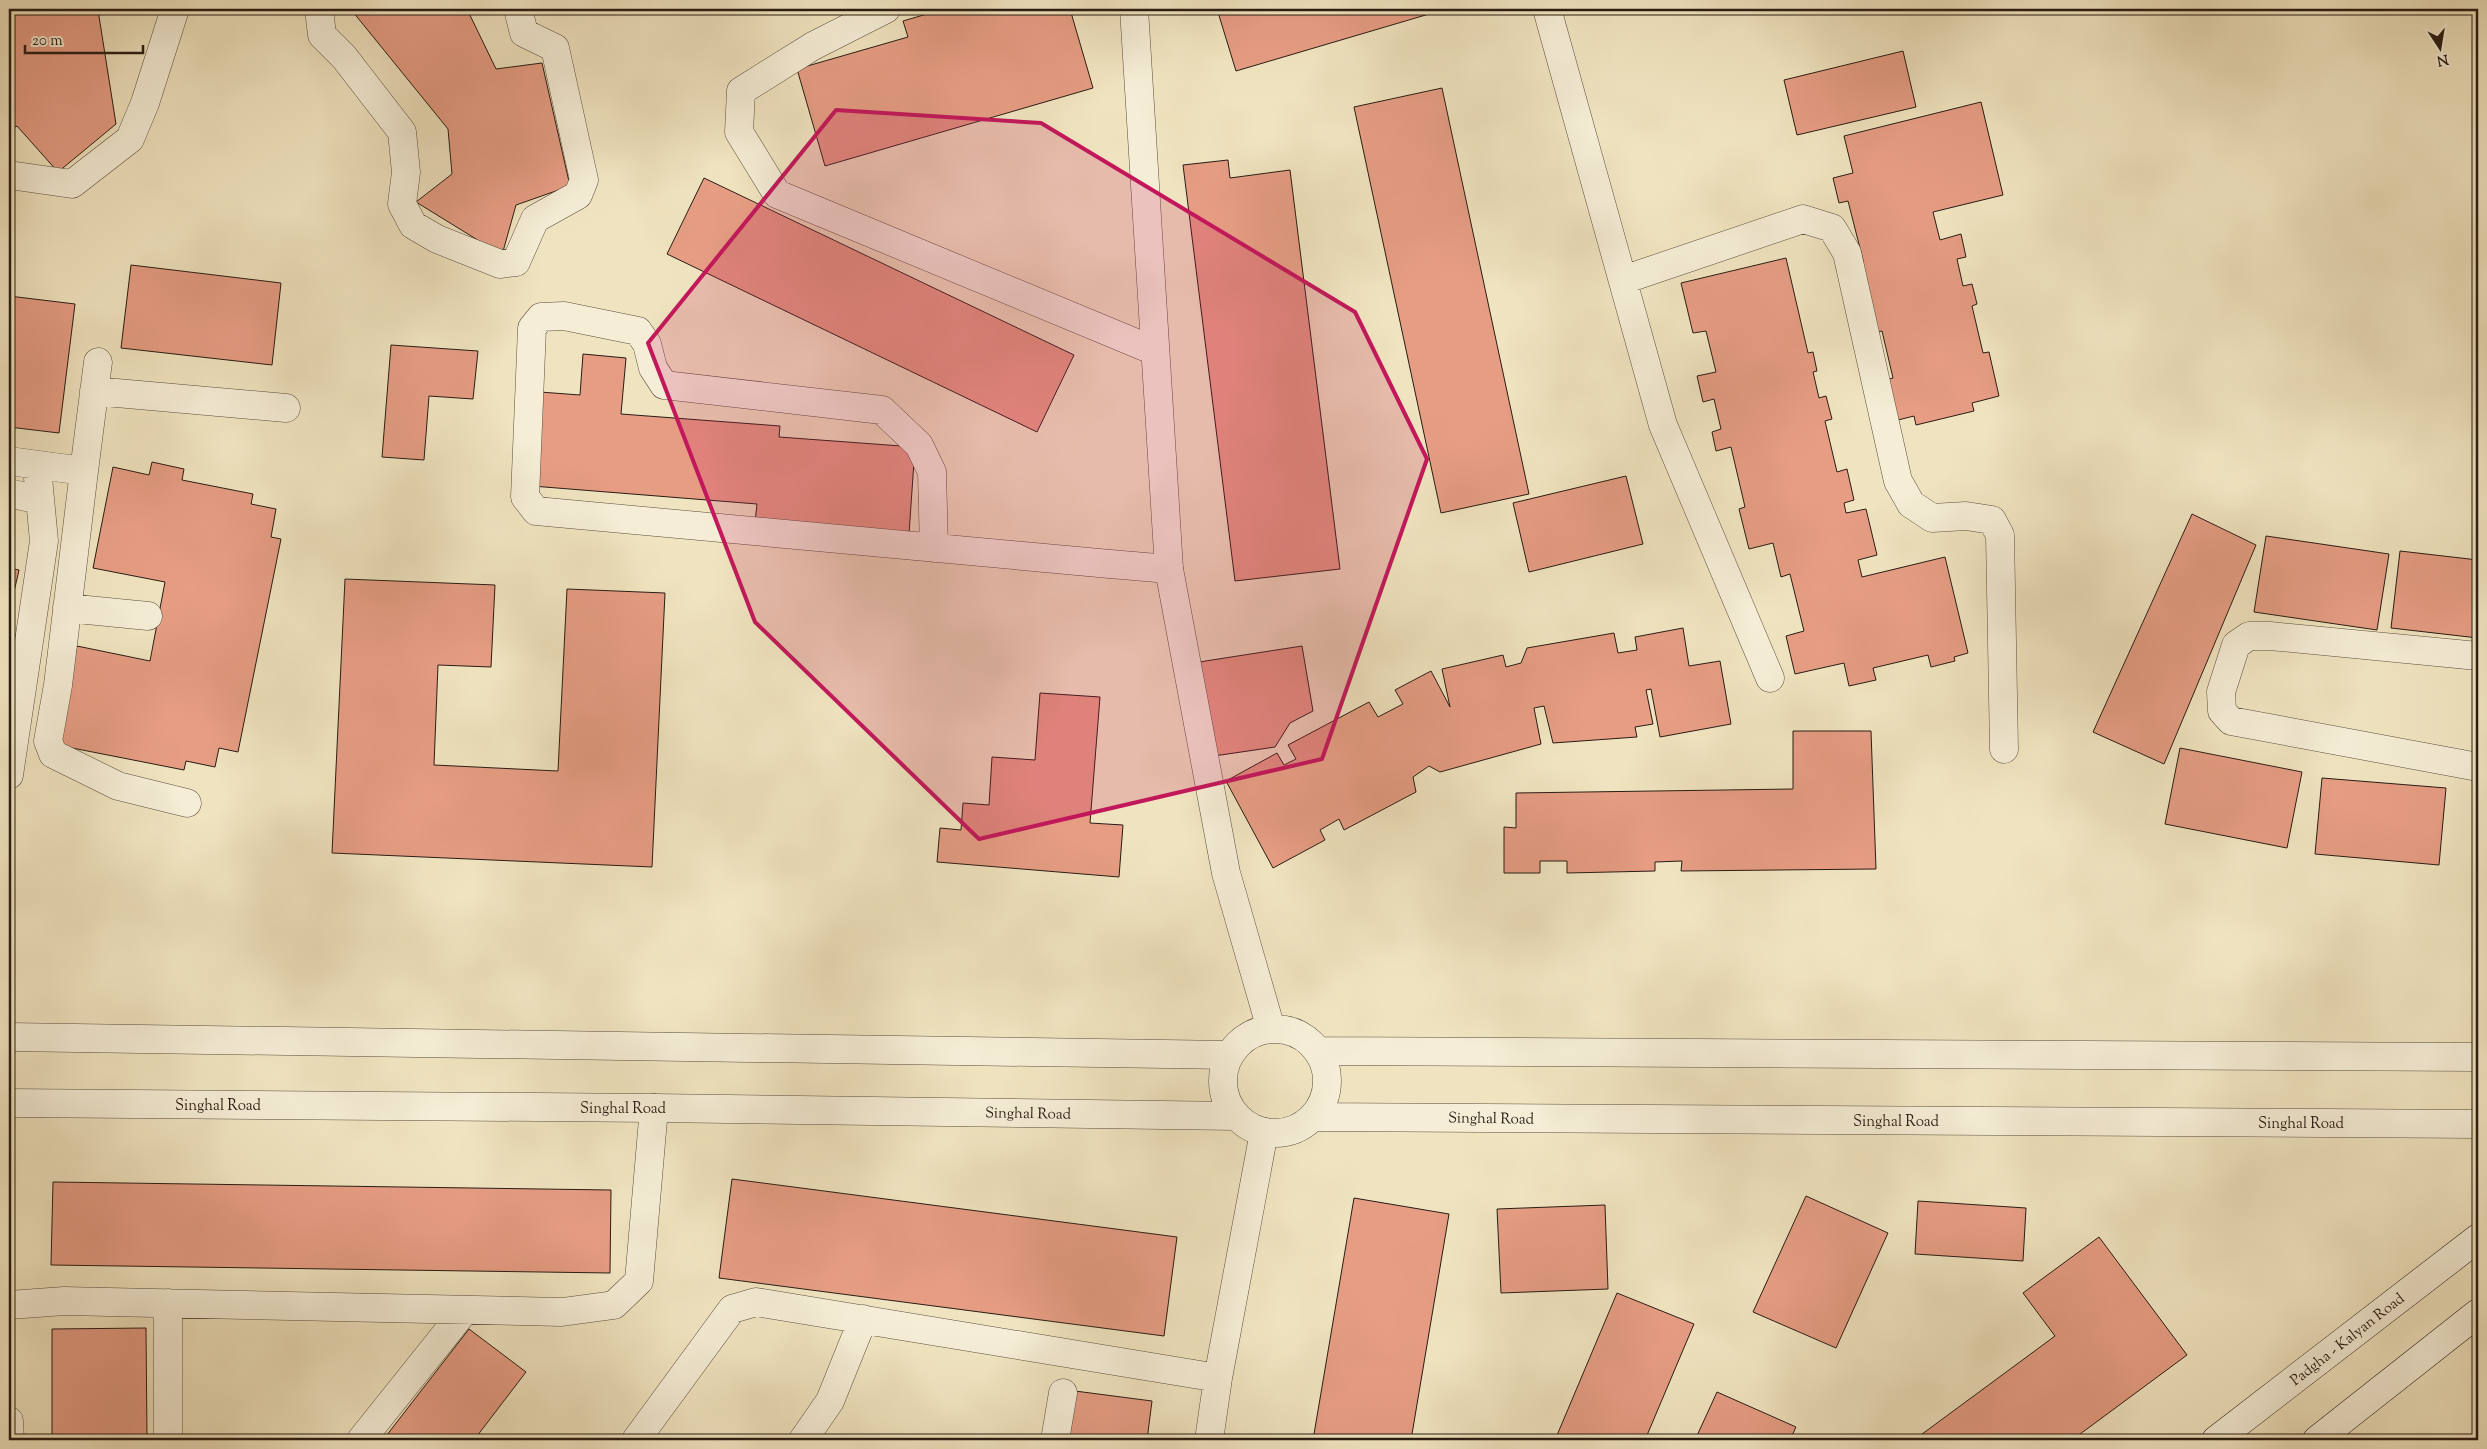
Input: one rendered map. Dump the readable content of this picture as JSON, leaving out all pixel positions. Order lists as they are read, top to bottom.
{
  "streets": {
    "street": ["Singhal Road", "Padgha - Kalyan Road"]
  },
  "scale_bar": "20 m",
  "north": "bottom"
}
